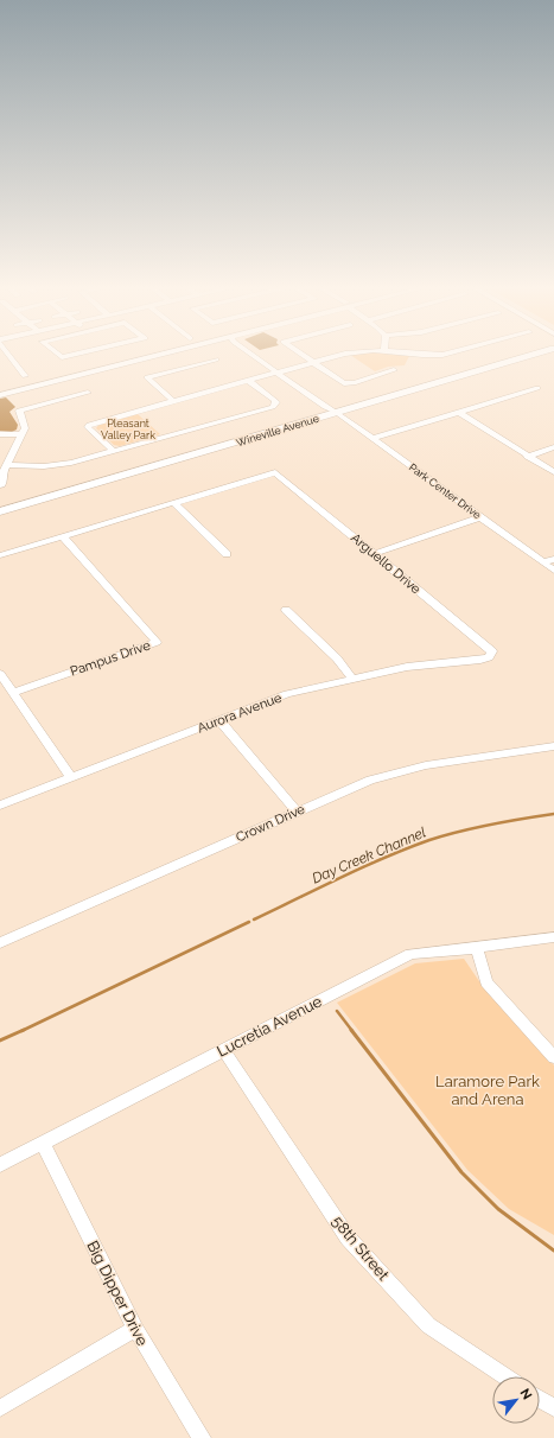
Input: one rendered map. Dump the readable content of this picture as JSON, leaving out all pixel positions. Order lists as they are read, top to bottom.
{
  "streets": {
    "main road": ["Wineville Avenue"],
    "street": [
      "Park Center Drive",
      "Arguello Drive",
      "Pampus Drive",
      "Aurora Avenue",
      "Crown Drive",
      "Lucretia Avenue",
      "58th Street",
      "Big Dipper Drive"
    ]
  },
  "crossings": [
    ["Wineville Avenue", "Park Center Drive"],
    ["Arguello Drive", "Aurora Avenue"],
    ["Lucretia Avenue", "58th Street"],
    ["Lucretia Avenue", "Big Dipper Drive"]
  ],
  "water": ["Day Creek Channel"],
  "parks": ["Pleasant Valley Park", "Laramore Park and Arena"],
  "north": "top right"
}
